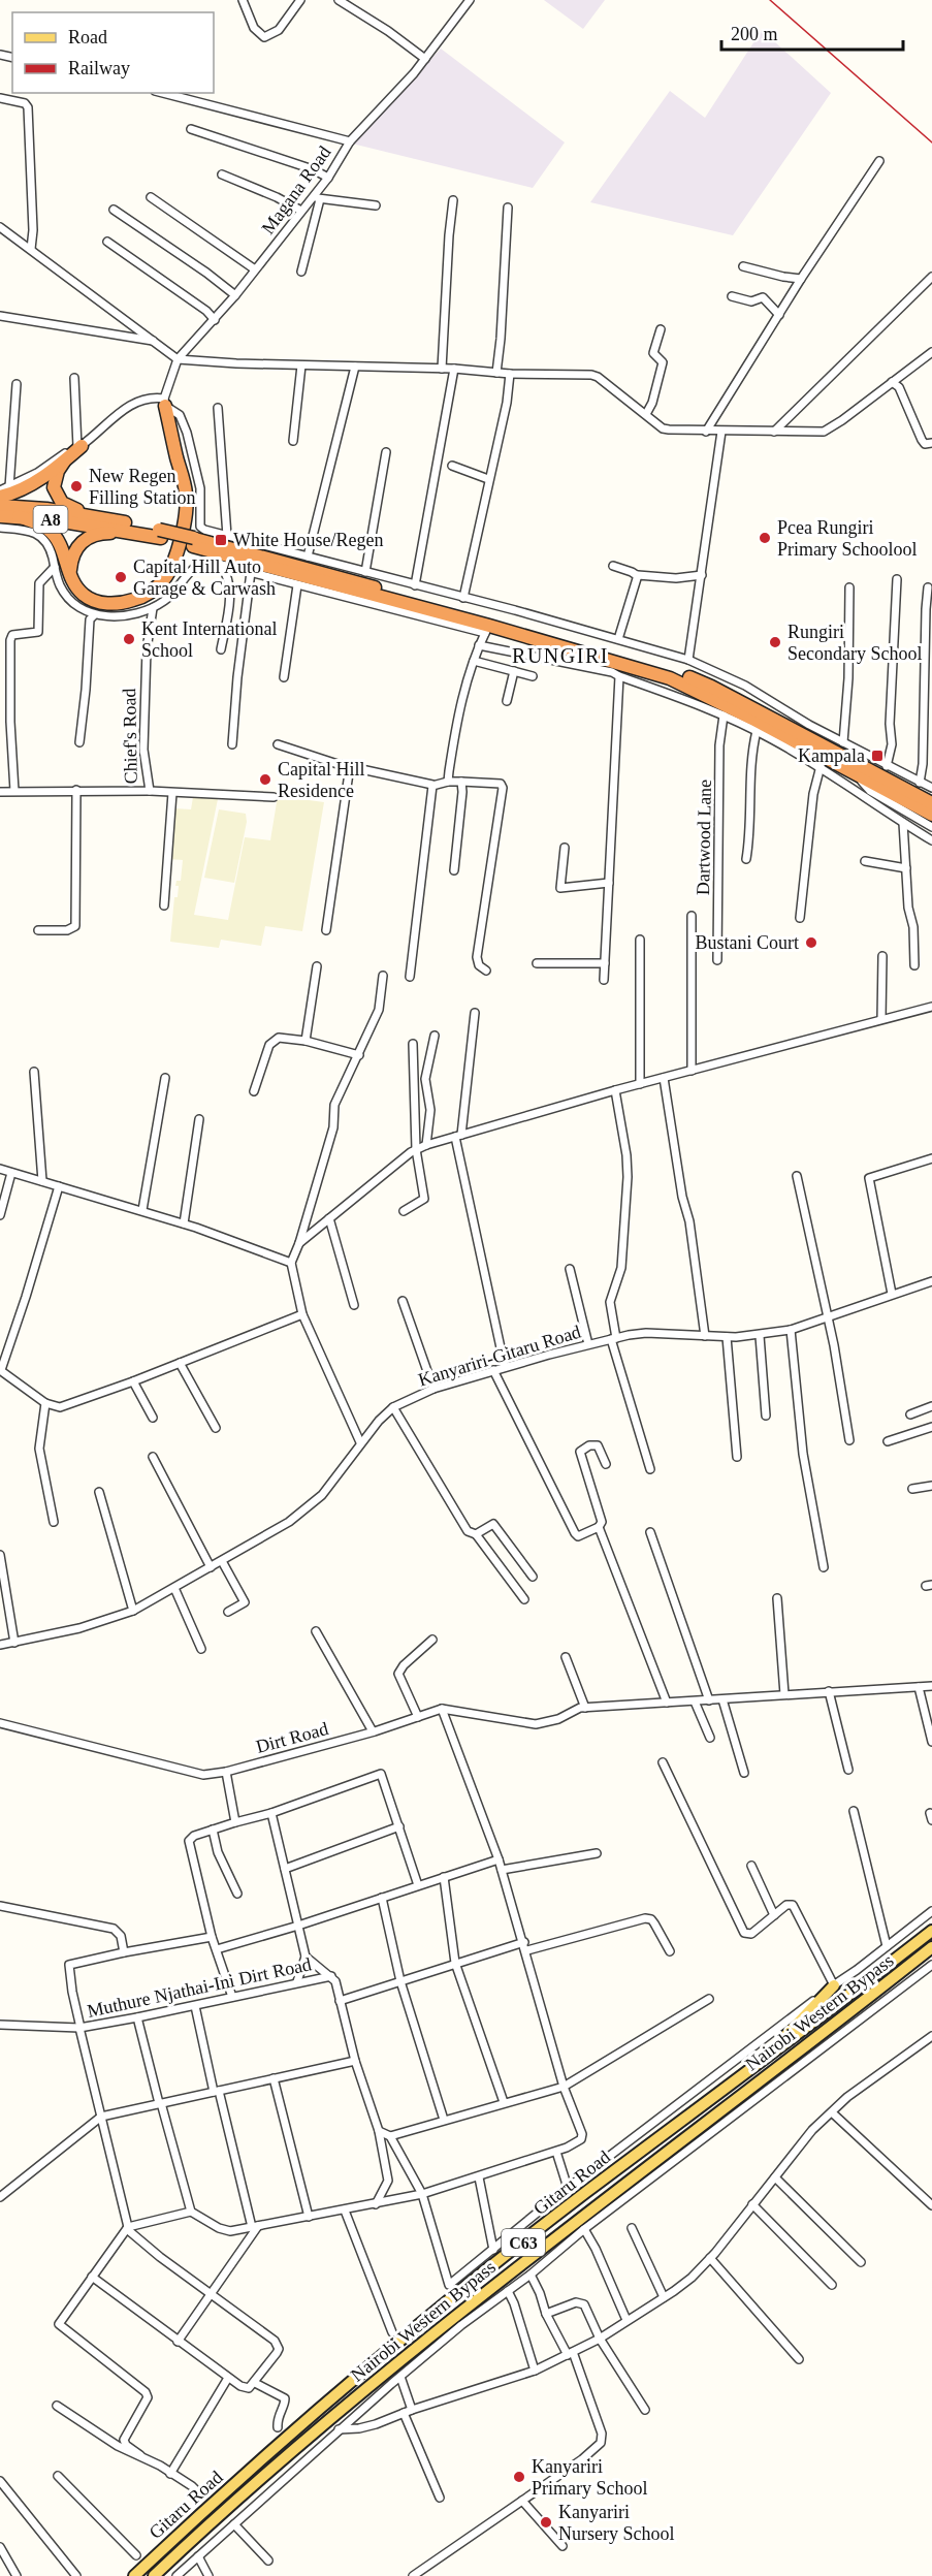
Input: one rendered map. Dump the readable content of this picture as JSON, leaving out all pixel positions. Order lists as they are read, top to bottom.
{
  "streets": {
    "highway": ["A8"],
    "main road": ["Nairobi Western Bypass", "Gitaru Road", "C63"],
    "street": [
      "Magana Road",
      "Chief's Road",
      "Dartwood Lane",
      "Kanyariri-Gitaru Road",
      "Dirt Road",
      "Muthure Njathai-Ini Dirt Road"
    ]
  },
  "districts": ["RUNGIRI"],
  "places": {
    "other": [
      "New Regen Filling Station",
      "Pcea Rungiri Primary Schoolool",
      "Capital Hill Auto Garage & Carwash",
      "Kent International School",
      "Rungiri Secondary School",
      "Capital Hill Residence",
      "Bustani Court",
      "Kanyariri Primary School",
      "Kanyariri Nursery School"
    ],
    "transit": ["White House/Regen", "Kampala"]
  },
  "legend": ["Road", "Railway"],
  "scale_bar": "200 m"
}
